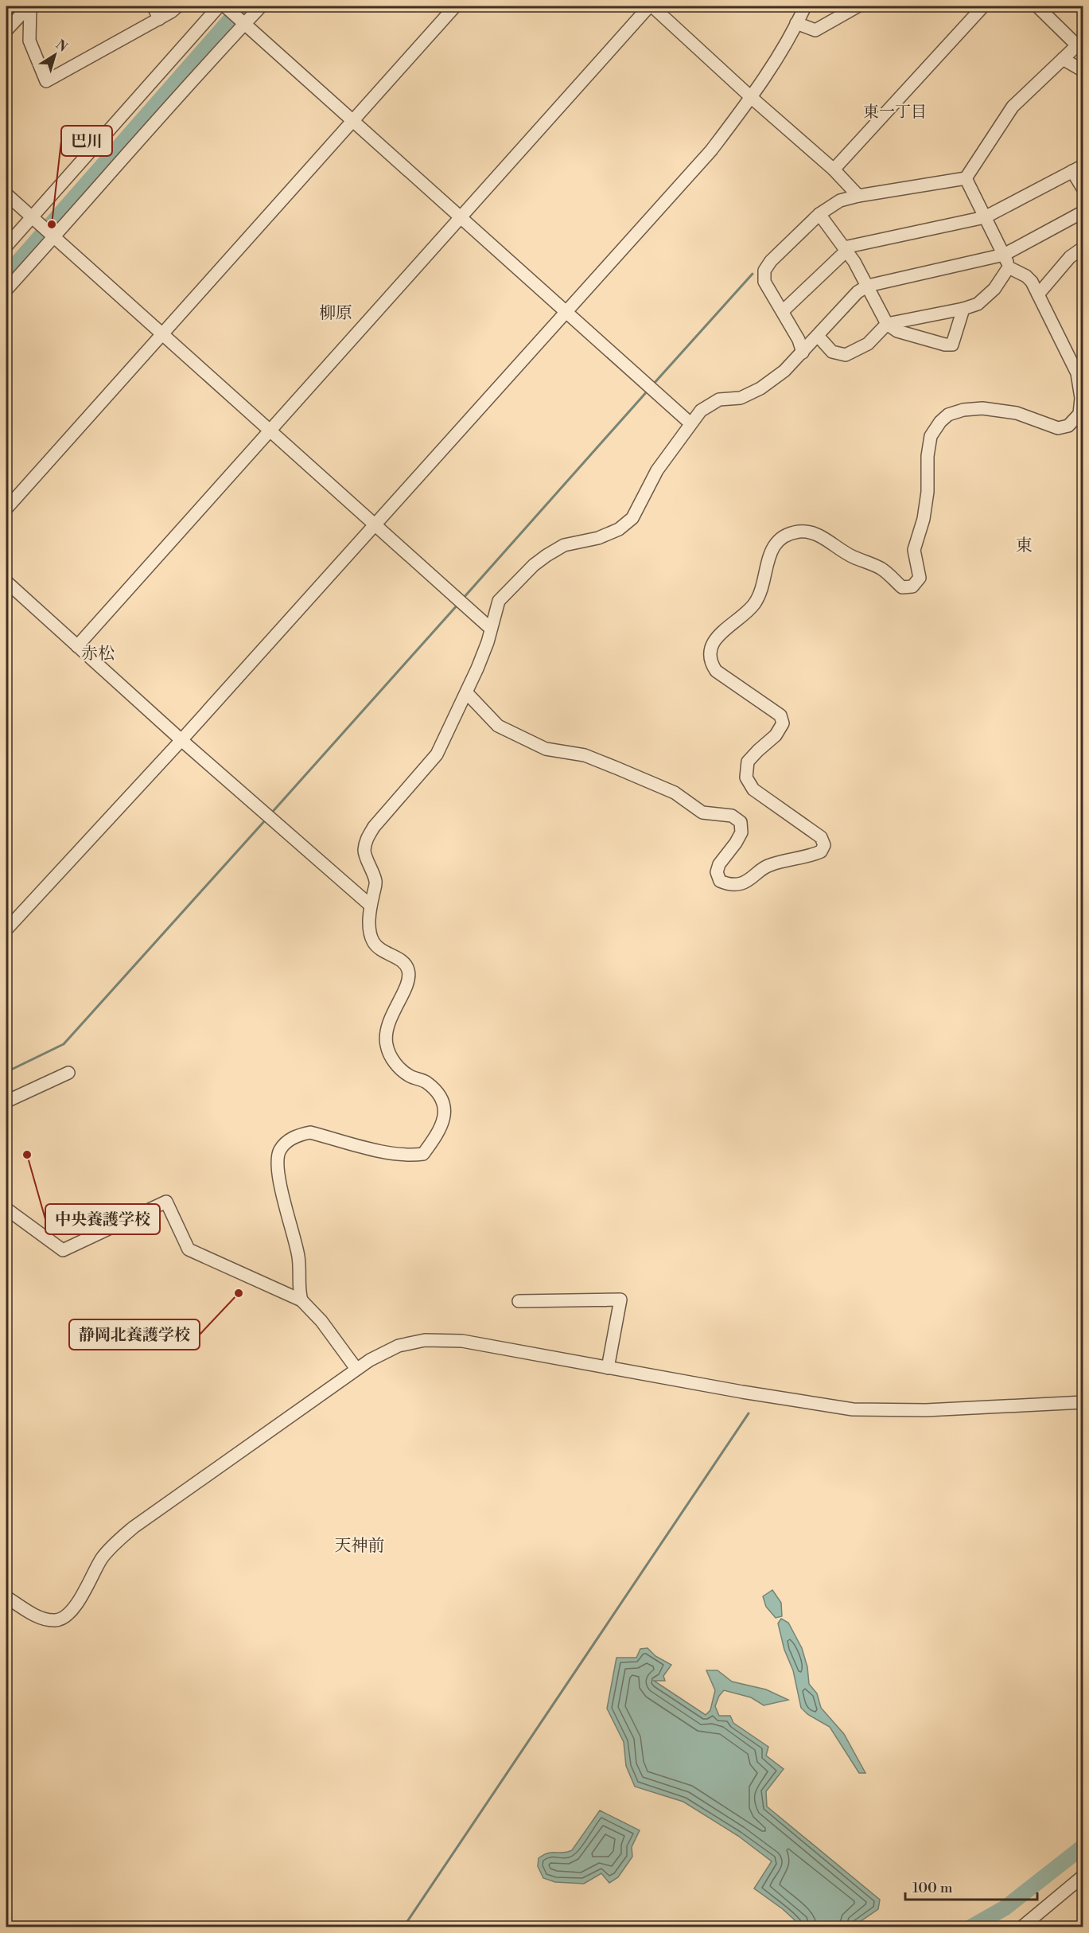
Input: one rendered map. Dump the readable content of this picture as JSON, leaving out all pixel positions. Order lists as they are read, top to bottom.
{
  "districts": [
    "東一丁目",
    "柳原",
    "東",
    "赤松",
    "天神前"
  ],
  "places": ["巴川", "中央養護学校", "静岡北養護学校"],
  "scale_bar": "100 m",
  "north": "top right"
}
